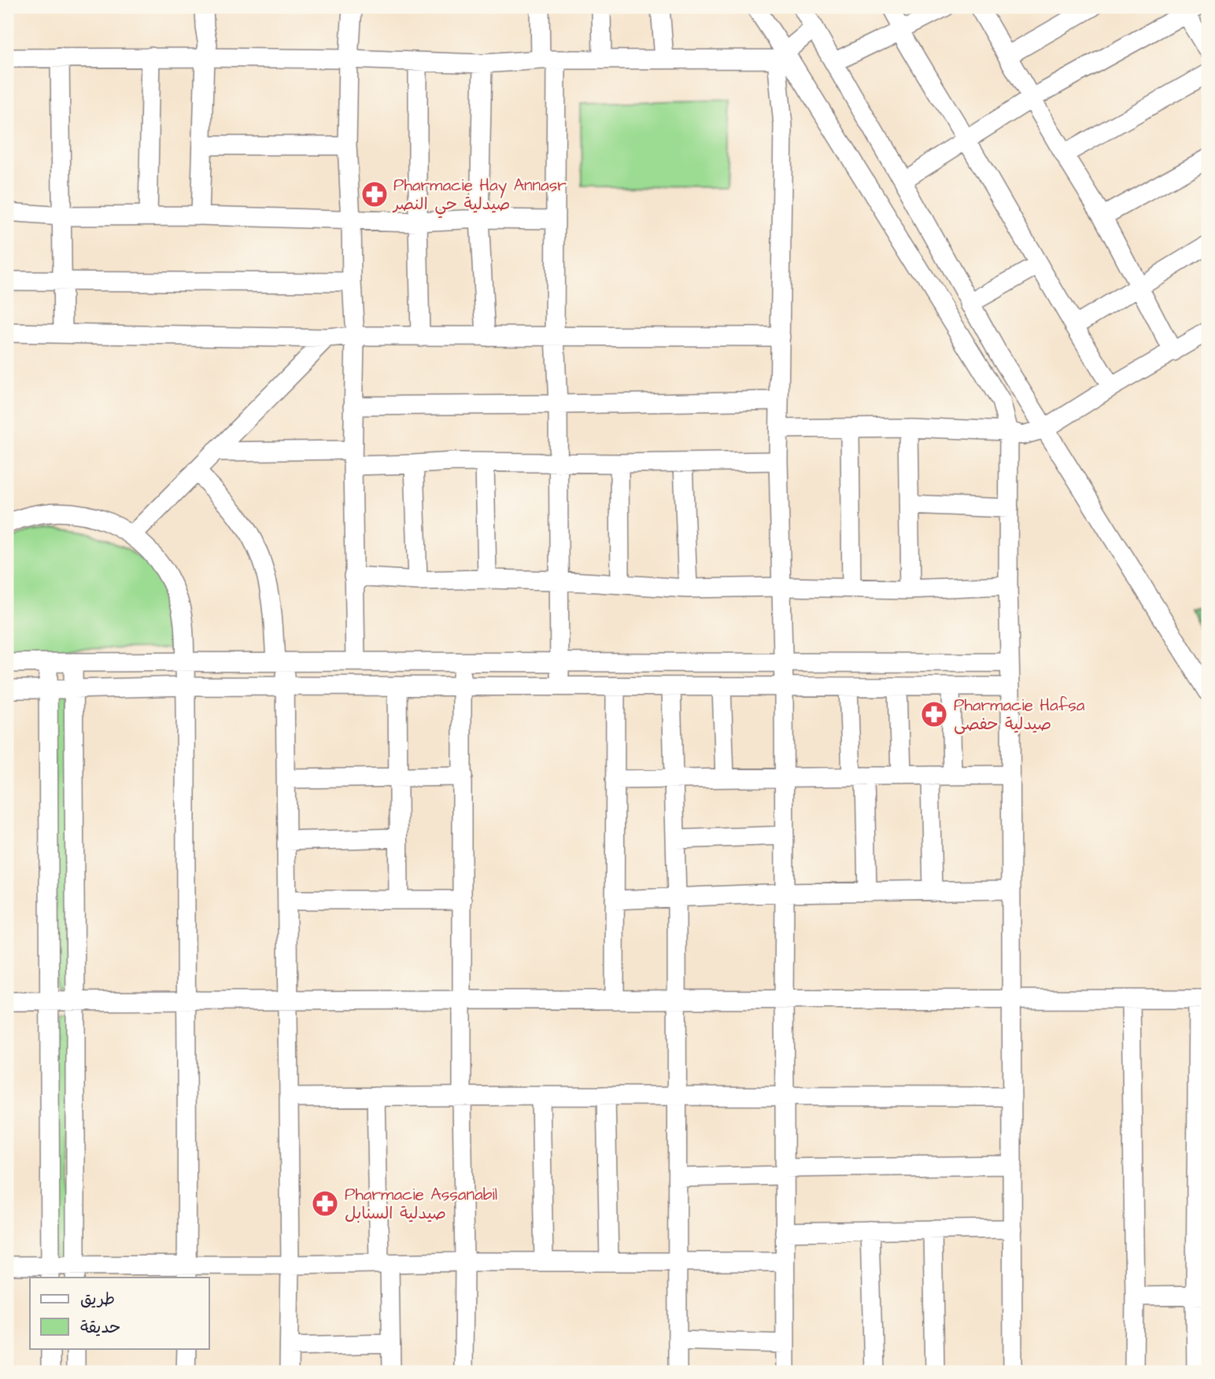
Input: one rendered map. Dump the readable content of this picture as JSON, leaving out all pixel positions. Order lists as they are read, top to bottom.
{
  "places": {
    "pharmacy": ["Pharmacie Hay Annasr صيدلية حي النصر", "Pharmacie Hafsa صيدلية حفصى", "Pharmacie Assanabil صيدلية السنابل"]
  },
  "legend": ["طريق", "حديقة"]
}
